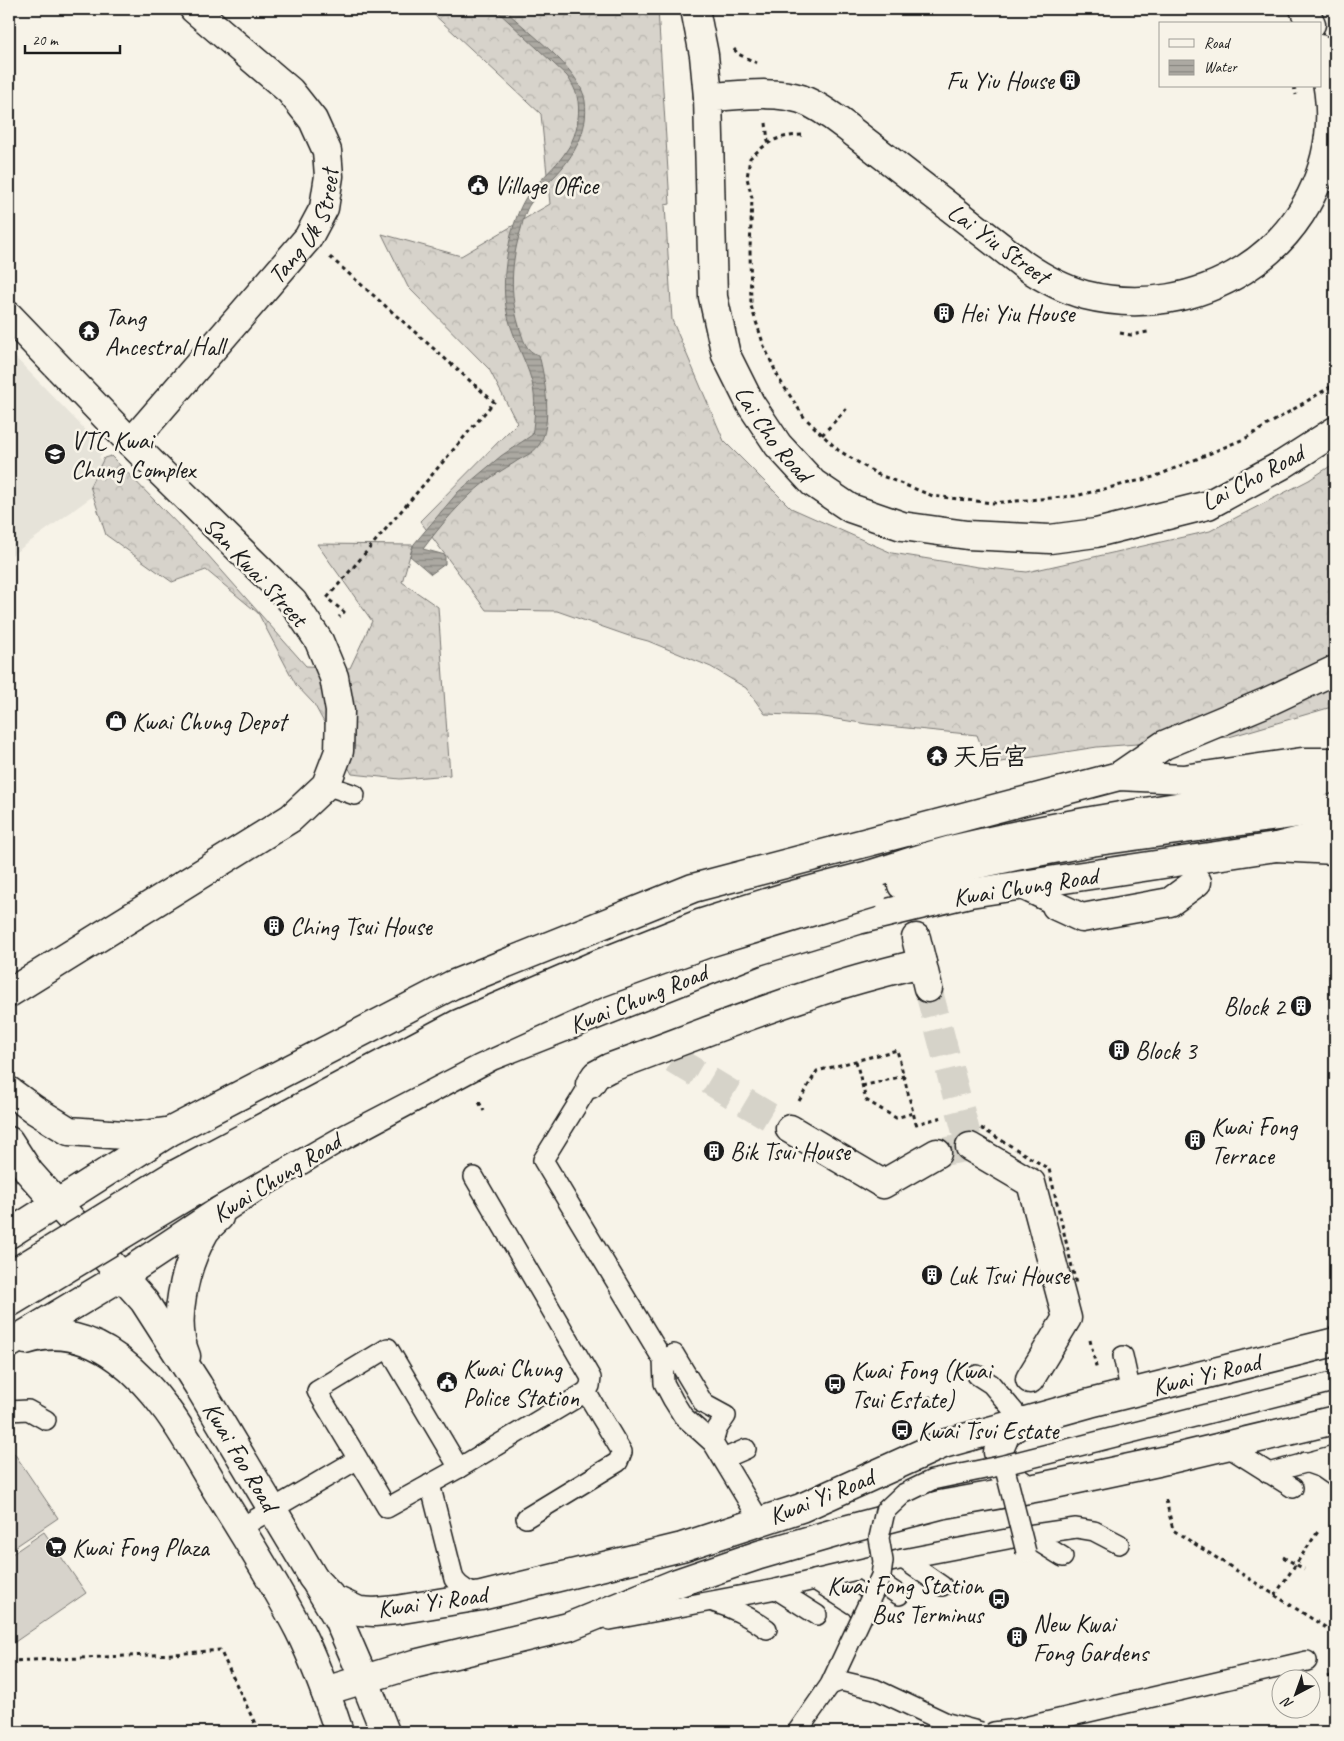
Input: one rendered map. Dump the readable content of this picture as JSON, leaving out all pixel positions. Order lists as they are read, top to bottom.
{
  "streets": {
    "main road": [
      "Tang Uk Street",
      "Lai Yiu Street",
      "Lai Cho Road",
      "San Kwai Street",
      "Kwai Chung Road",
      "Kwai Yi Road",
      "Kwai Foo Road"
    ]
  },
  "crossings": [
    ["Tang Uk Street", "San Kwai Street"],
    ["Lai Yiu Street", "Lai Cho Road"],
    ["Kwai Chung Road", "Kwai Foo Road"],
    ["Kwai Yi Road", "Kwai Foo Road"]
  ],
  "places": {
    "building": [
      "Fu Yiu House",
      "Hei Yiu House",
      "Ching Tsui House",
      "Block 2",
      "Block 3",
      "Kwai Fong Terrace",
      "Bik Tsui House",
      "Luk Tsui House",
      "New Kwai Fong Gardens"
    ],
    "public building": ["Village Office", "Kwai Chung Police Station"],
    "temple": ["Tang Ancestral Hall", "天后宮"],
    "school or university": ["VTC Kwai Chung Complex"],
    "shop": ["Kwai Chung Depot"],
    "bus stop": ["Kwai Fong (Kwai Tsui Estate)", "Kwai Tsui Estate", "Kwai Fong Station Bus Terminus"],
    "supermarket": ["Kwai Fong Plaza"]
  },
  "legend": ["Road", "Water"],
  "scale_bar": "20 m",
  "north": "bottom left"
}
